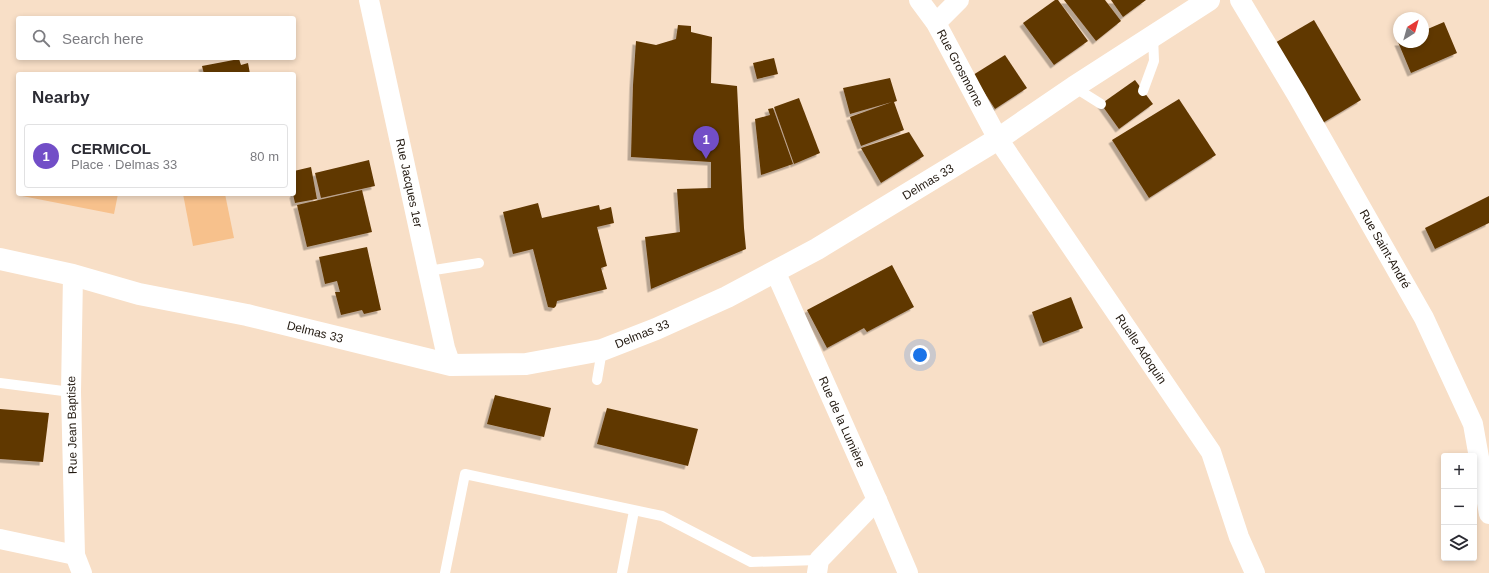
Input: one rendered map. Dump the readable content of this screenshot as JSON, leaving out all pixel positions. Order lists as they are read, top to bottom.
{
  "streets": {
    "main road": ["Delmas 33"],
    "street": [
      "Rue Grosmorne",
      "Rue Jacques 1er",
      "Rue Saint-André",
      "Ruelle Adoquin",
      "Rue de la Lumière",
      "Rue Jean Baptiste"
    ]
  },
  "crossings": [
    ["Rue Grosmorne", "Delmas 33"],
    ["Rue Grosmorne", "Ruelle Adoquin"],
    ["Delmas 33", "Rue Jacques 1er"],
    ["Delmas 33", "Ruelle Adoquin"],
    ["Delmas 33", "Rue de la Lumière"],
    ["Delmas 33", "Rue Jean Baptiste"]
  ],
  "north": "top right",
  "page": {
    "search": "Search here",
    "heading": "Nearby",
    "list": [
      {
        "mark": "1",
        "name": "CERMICOL",
        "note": "Place · Delmas 33",
        "value": "80 m"
      }
    ],
    "pins": "1",
    "map_buttons": ["+", "−"]
  }
}
